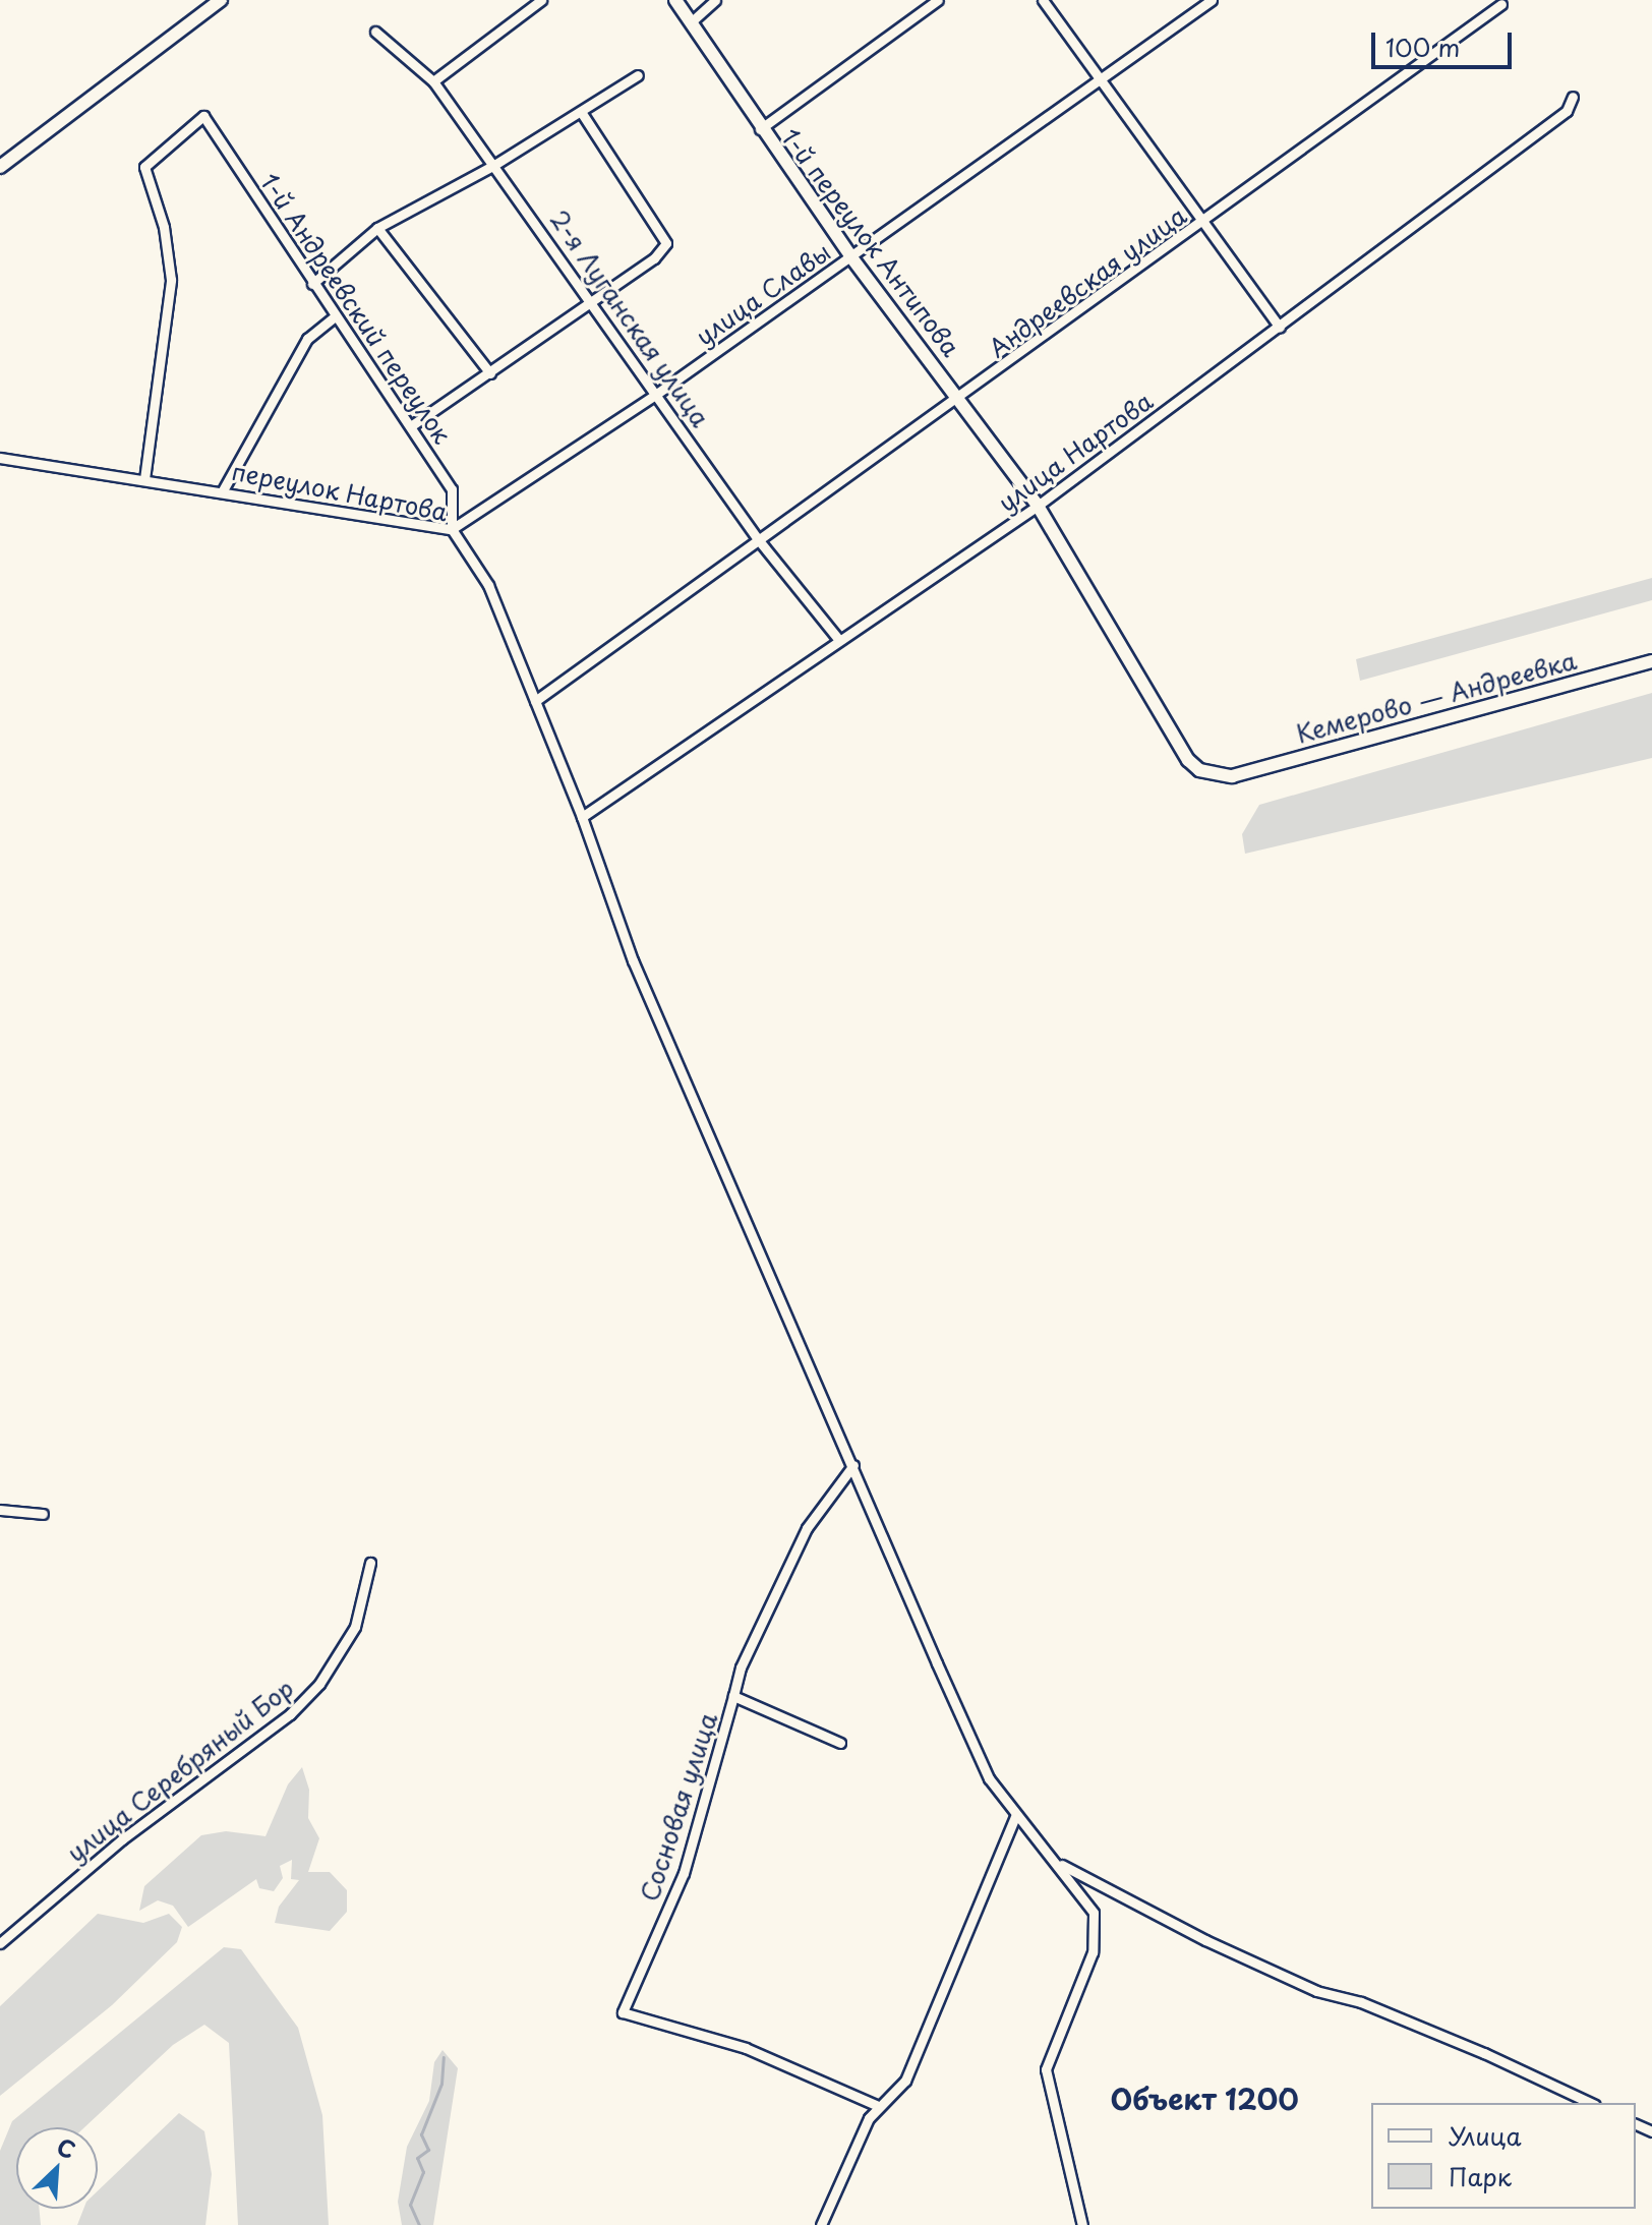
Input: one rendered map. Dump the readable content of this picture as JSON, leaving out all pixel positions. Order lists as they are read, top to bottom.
{
  "streets": {
    "main road": ["1-й переулок Антипова", "Кемерово — Андреевка"],
    "street": [
      "Андреевская улица",
      "улица Славы",
      "1-й Андреевский переулок",
      "2-я Луганская улица",
      "улица Нартова",
      "переулок Нартова",
      "улица Серебряный Бор",
      "Сосновая улица"
    ]
  },
  "crossings": [
    ["1-й переулок Антипова", "Андреевская улица"],
    ["1-й переулок Антипова", "улица Славы"],
    ["1-й переулок Антипова", "улица Нартова"],
    ["1-й переулок Антипова", "Кемерово — Андреевка"],
    ["Андреевская улица", "2-я Луганская улица"],
    ["Андреевская улица", "переулок Нартова"],
    ["улица Славы", "1-й Андреевский переулок"],
    ["улица Славы", "2-я Луганская улица"],
    ["улица Славы", "переулок Нартова"],
    ["1-й Андреевский переулок", "переулок Нартова"],
    ["2-я Луганская улица", "улица Нартова"],
    ["улица Нартова", "переулок Нартова"]
  ],
  "districts": ["Объект 1200"],
  "legend": ["Улица", "Парк"],
  "scale_bar": "100 m",
  "north": "top right"
}
